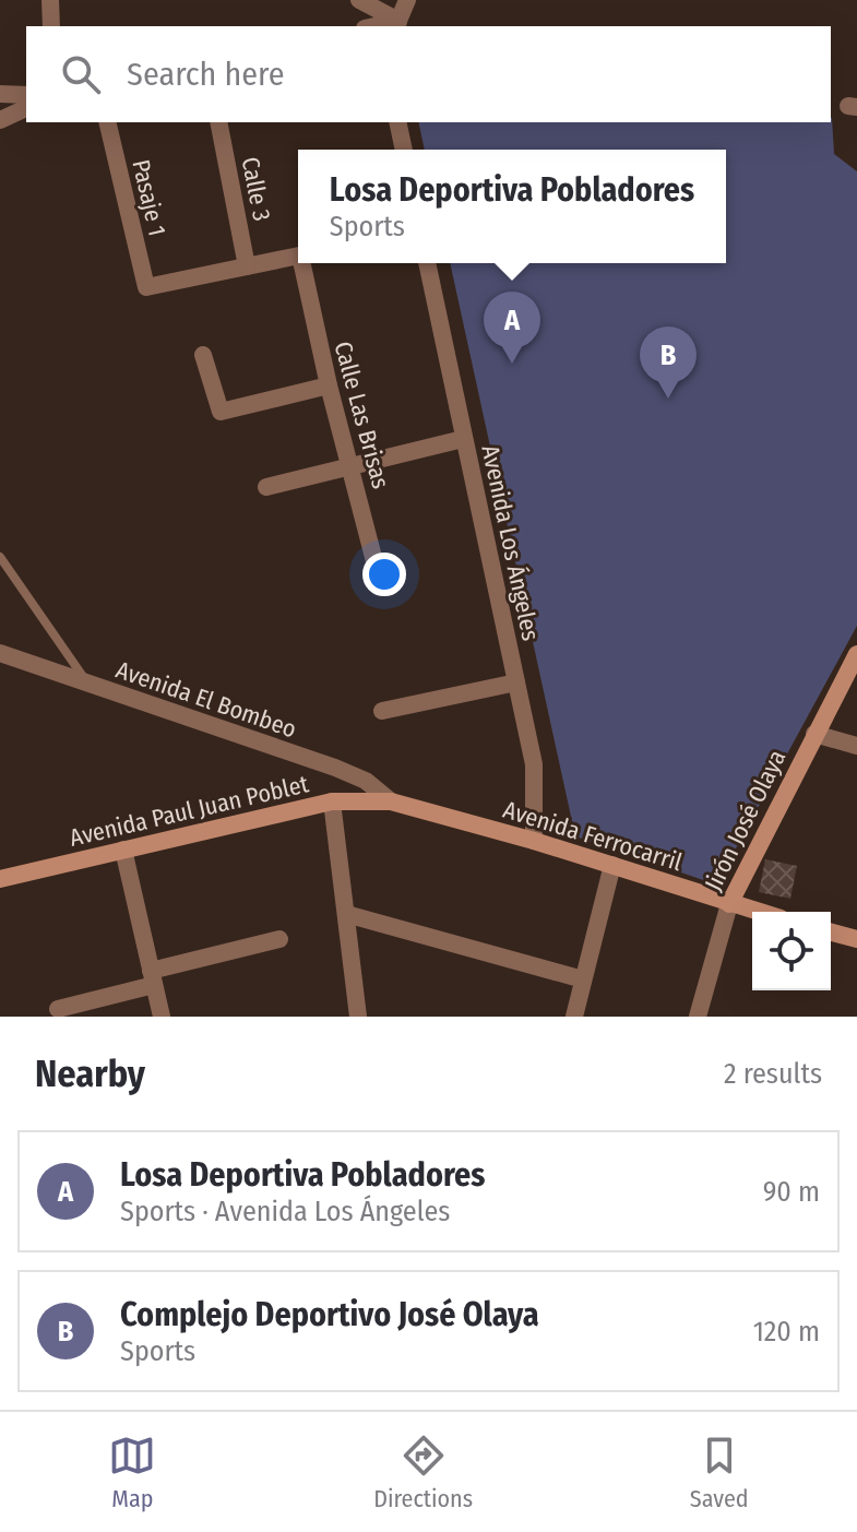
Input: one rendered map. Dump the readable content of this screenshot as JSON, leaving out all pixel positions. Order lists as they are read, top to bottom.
{
  "streets": {
    "street": [
      "Calle 3",
      "Pasaje 1",
      "Calle Las Brisas",
      "Avenida Los Ángeles",
      "Avenida El Bombeo",
      "Avenida Paul Juan Poblet",
      "Jirón José Olaya",
      "Avenida Ferrocarril"
    ]
  },
  "crossings": [
    ["Calle 3", "Pasaje 1"],
    ["Avenida Los Ángeles", "Avenida Ferrocarril"],
    ["Avenida El Bombeo", "Avenida Paul Juan Poblet"],
    ["Avenida El Bombeo", "Avenida Ferrocarril"],
    ["Avenida Paul Juan Poblet", "Avenida Ferrocarril"],
    ["Jirón José Olaya", "Avenida Ferrocarril"]
  ],
  "page": {
    "search": "Search here",
    "popup": ["Losa Deportiva Pobladores", "Sports"],
    "pins": ["A", "B"],
    "heading": ["Nearby", "2 results"],
    "list": [
      {
        "mark": "A",
        "name": "Losa Deportiva Pobladores",
        "note": "Sports · Avenida Los Ángeles",
        "value": "90 m"
      },
      {
        "mark": "B",
        "name": "Complejo Deportivo José Olaya",
        "note": "Sports",
        "value": "120 m"
      }
    ],
    "nav": ["Map", "Directions", "Saved"]
  }
}
